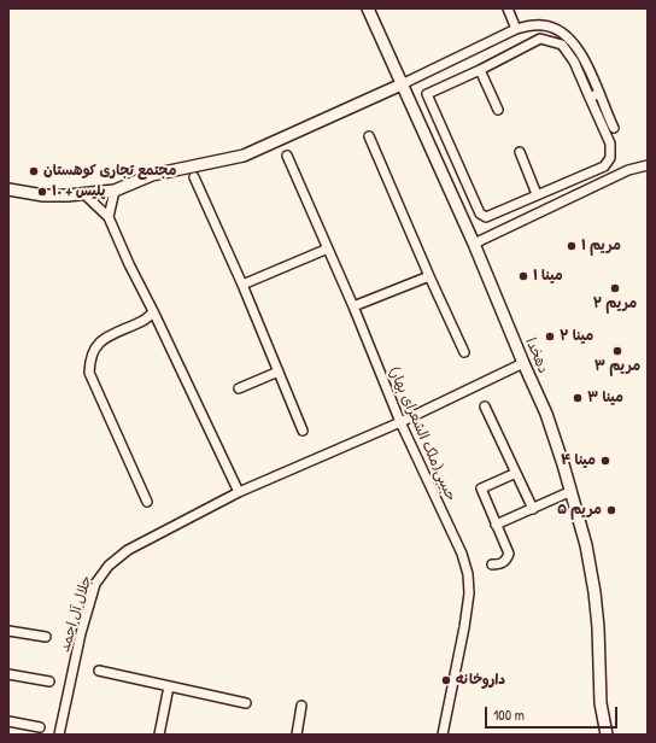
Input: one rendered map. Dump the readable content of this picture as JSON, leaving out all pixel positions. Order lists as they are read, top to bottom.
{
  "streets": {
    "street": ["دهخدا", "حبیبی(ملک الشعرای بهار)", "جلال آل احمد"]
  },
  "crossings": [
    ["دهخدا", "جلال آل احمد"],
    ["حبیبی(ملک الشعرای بهار)", "جلال آل احمد"]
  ],
  "places": [
    "مجتمع تجاری کوهستان",
    "پلیس + ۱۰",
    "مریم ۱",
    "مینا ۱",
    "مریم ۲",
    "مینا ۲",
    "مریم ۳",
    "مینا ۳",
    "مینا ۴",
    "مریم ۵",
    "داروخانه"
  ],
  "scale_bar": "100 m"
}
